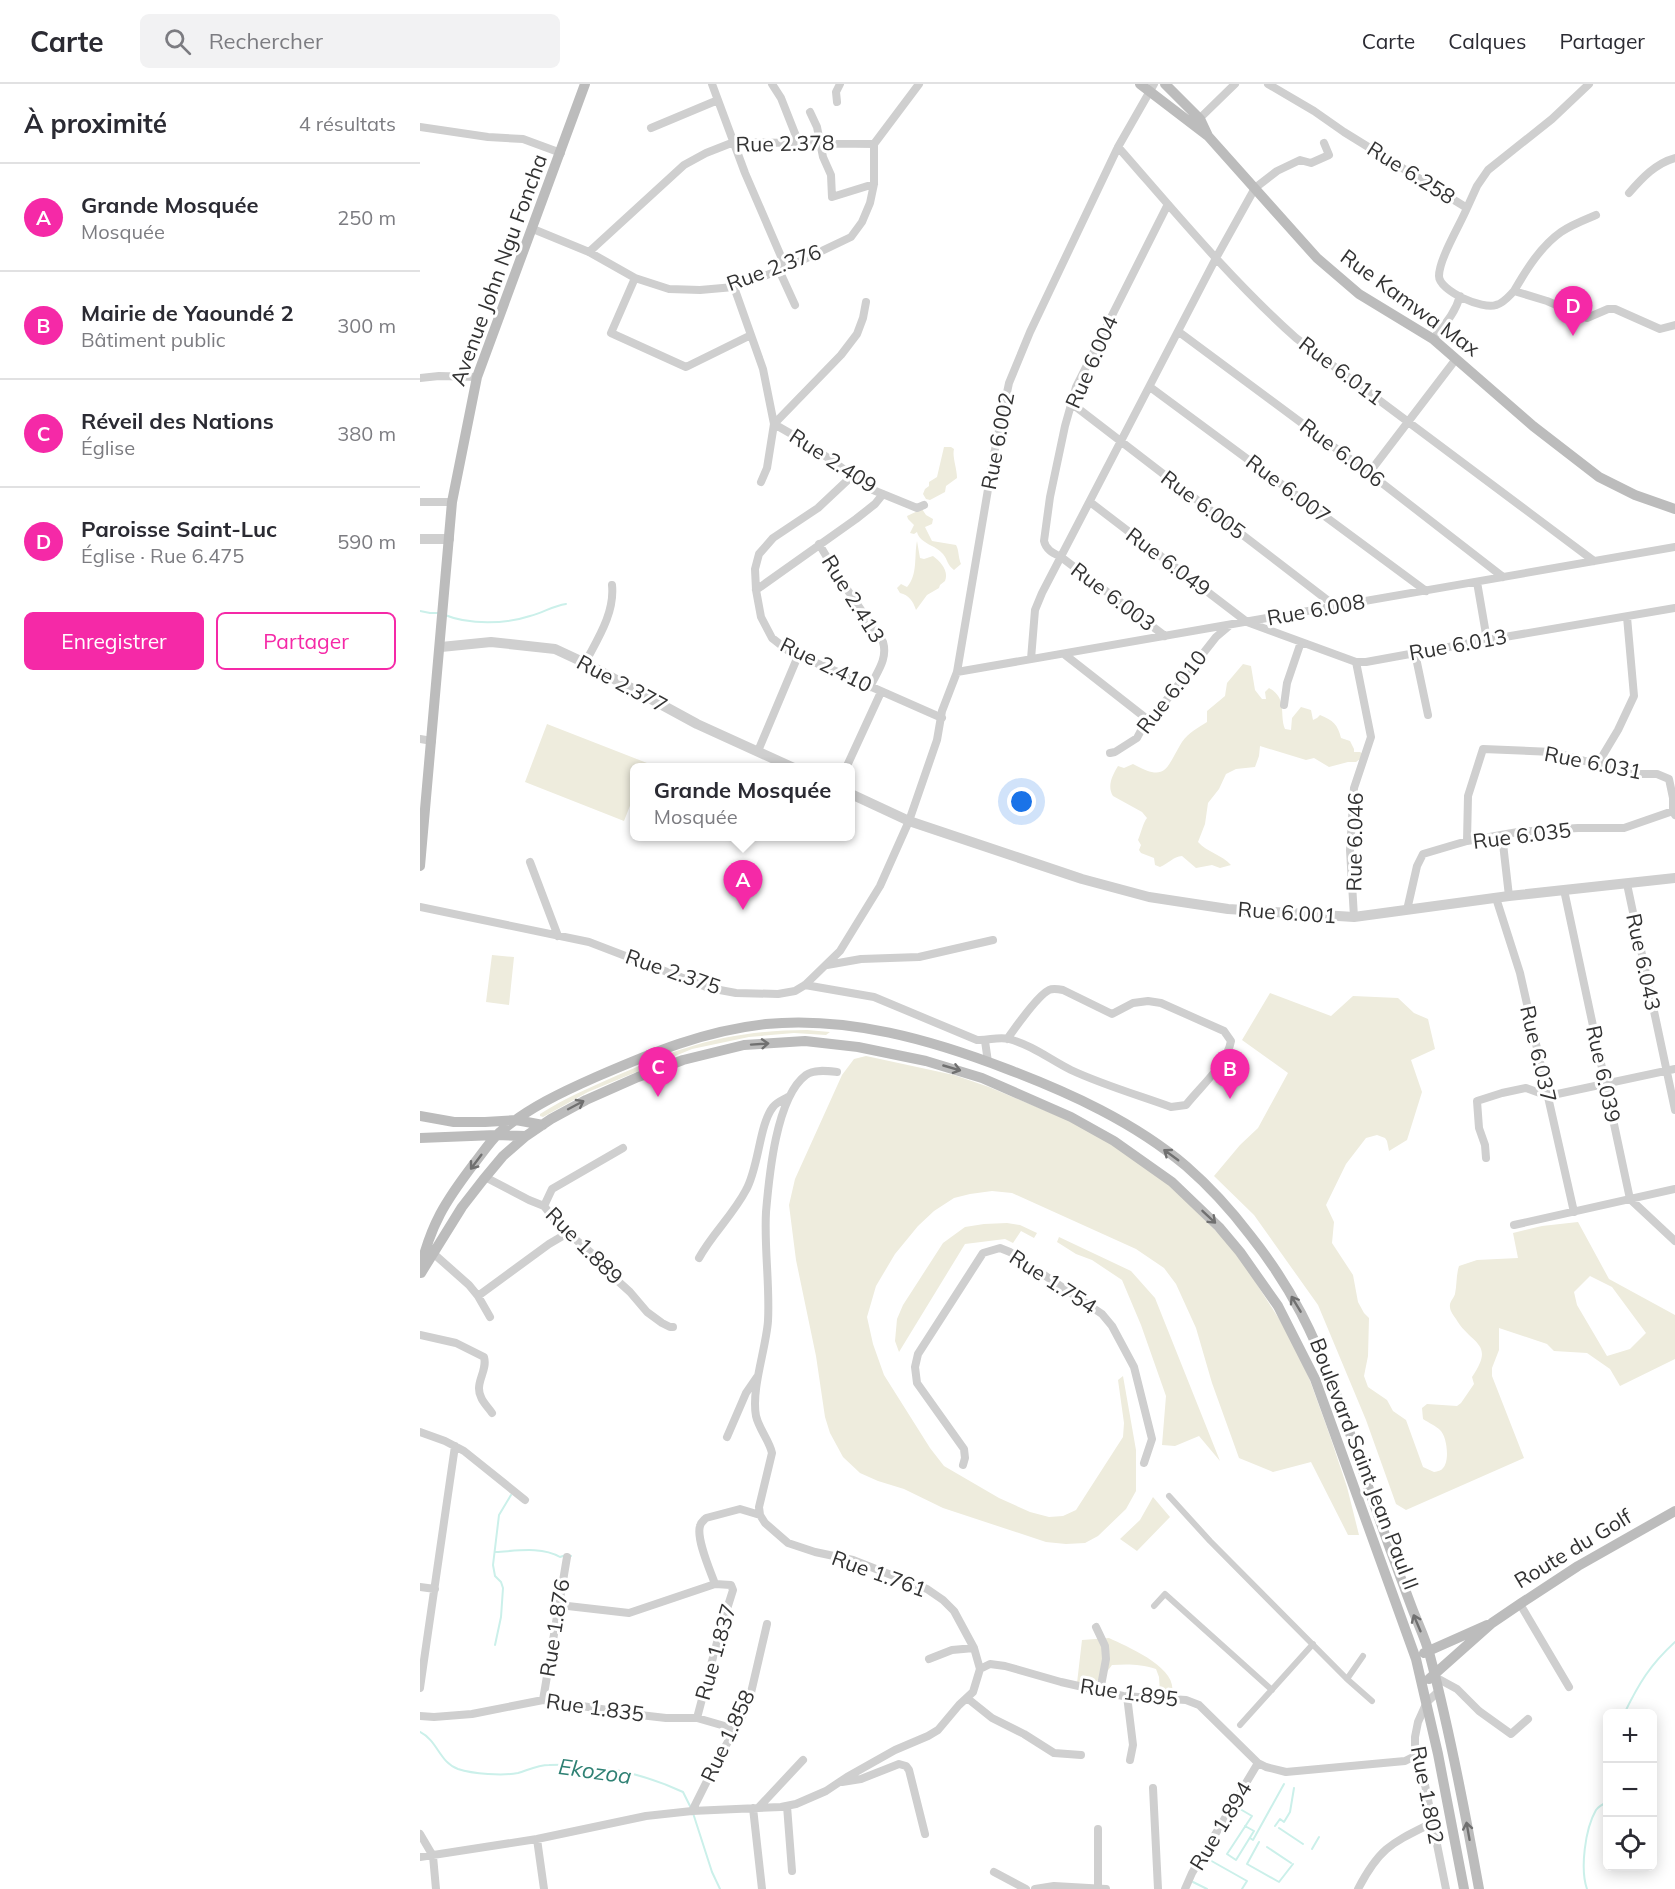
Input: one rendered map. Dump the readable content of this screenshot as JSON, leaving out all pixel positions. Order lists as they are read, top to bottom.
{
  "streets": {
    "main road": [
      "Avenue John Ngu Foncha",
      "Rue Kamwa Max",
      "Boulevard Saint Jean Paul II",
      "Route du Golf"
    ],
    "street": [
      "Rue 2.378",
      "Rue 6.258",
      "Rue 2.376",
      "Rue 6.004",
      "Rue 6.011",
      "Rue 6.002",
      "Rue 6.006",
      "Rue 2.409",
      "Rue 6.007",
      "Rue 6.005",
      "Rue 6.049",
      "Rue 6.003",
      "Rue 2.413",
      "Rue 6.008",
      "Rue 6.013",
      "Rue 2.410",
      "Rue 2.377",
      "Rue 6.010",
      "Rue 6.031",
      "Rue 6.035",
      "Rue 6.046",
      "Rue 6.001",
      "Rue 6.043",
      "Rue 2.375",
      "Rue 6.037",
      "Rue 6.039",
      "Rue 1.889",
      "Rue 1.754",
      "Rue 1.761",
      "Rue 1.876",
      "Rue 1.837",
      "Rue 1.895",
      "Rue 1.835",
      "Rue 1.858",
      "Rue 1.802",
      "Rue 1.894"
    ]
  },
  "crossings": [
    ["Rue 2.378", "Rue 2.376"],
    ["Rue 2.376", "Avenue John Ngu Foncha"],
    ["Rue 2.376", "Rue 2.409"],
    ["Avenue John Ngu Foncha", "Rue 2.377"],
    ["Rue 6.004", "Rue 6.011"],
    ["Rue 6.004", "Rue 6.005"],
    ["Rue 6.004", "Rue 6.003"],
    ["Rue 6.011", "Rue 6.002"],
    ["Rue 6.011", "Rue 6.008"],
    ["Rue 6.002", "Rue 6.008"],
    ["Rue 6.002", "Rue 2.410"],
    ["Rue 6.002", "Rue 6.001"],
    ["Rue 6.002", "Rue 2.375"],
    ["Rue 6.006", "Rue 6.008"],
    ["Rue 2.409", "Rue 2.410"],
    ["Rue 6.007", "Rue 6.008"],
    ["Rue 6.005", "Rue 6.008"],
    ["Rue 6.049", "Rue 6.008"],
    ["Rue 6.049", "Rue 6.013"],
    ["Rue 6.003", "Rue 6.008"],
    ["Rue 2.413", "Rue 2.410"],
    ["Rue 6.008", "Rue 6.013"],
    ["Rue 6.008", "Rue 6.010"],
    ["Rue 6.013", "Rue 6.046"],
    ["Rue 6.031", "Rue 6.035"],
    ["Rue 6.035", "Rue 6.001"],
    ["Rue 6.046", "Rue 6.001"],
    ["Rue 6.001", "Rue 6.043"],
    ["Rue 6.001", "Rue 2.375"],
    ["Rue 6.001", "Rue 6.037"],
    ["Rue 6.001", "Rue 6.039"],
    ["Rue 1.889", "Boulevard Saint Jean Paul II"],
    ["Boulevard Saint Jean Paul II", "Route du Golf"],
    ["Boulevard Saint Jean Paul II", "Rue 1.802"],
    ["Rue 1.761", "Rue 1.895"],
    ["Rue 1.876", "Rue 1.837"],
    ["Rue 1.876", "Rue 1.835"],
    ["Rue 1.837", "Rue 1.835"],
    ["Rue 1.895", "Rue 1.894"],
    ["Rue 1.835", "Rue 1.858"]
  ],
  "water": ["Ekozoa"],
  "page": {
    "header": "Carte",
    "search": "Rechercher",
    "nav": ["Carte", "Calques", "Partager"],
    "heading": ["À proximité", "4 résultats"],
    "list": [
      {
        "mark": "A",
        "name": "Grande Mosquée",
        "note": "Mosquée",
        "value": "250 m"
      },
      {
        "mark": "B",
        "name": "Mairie de Yaoundé 2",
        "note": "Bâtiment public",
        "value": "300 m"
      },
      {
        "mark": "C",
        "name": "Réveil des Nations",
        "note": "Église",
        "value": "380 m"
      },
      {
        "mark": "D",
        "name": "Paroisse Saint-Luc",
        "note": "Église · Rue 6.475",
        "value": "590 m"
      }
    ],
    "pins": [
      "D",
      "A",
      "C",
      "B"
    ],
    "buttons": ["Enregistrer", "Partager"],
    "popup": ["Grande Mosquée", "Mosquée"],
    "map_buttons": ["+", "−"]
  }
}
